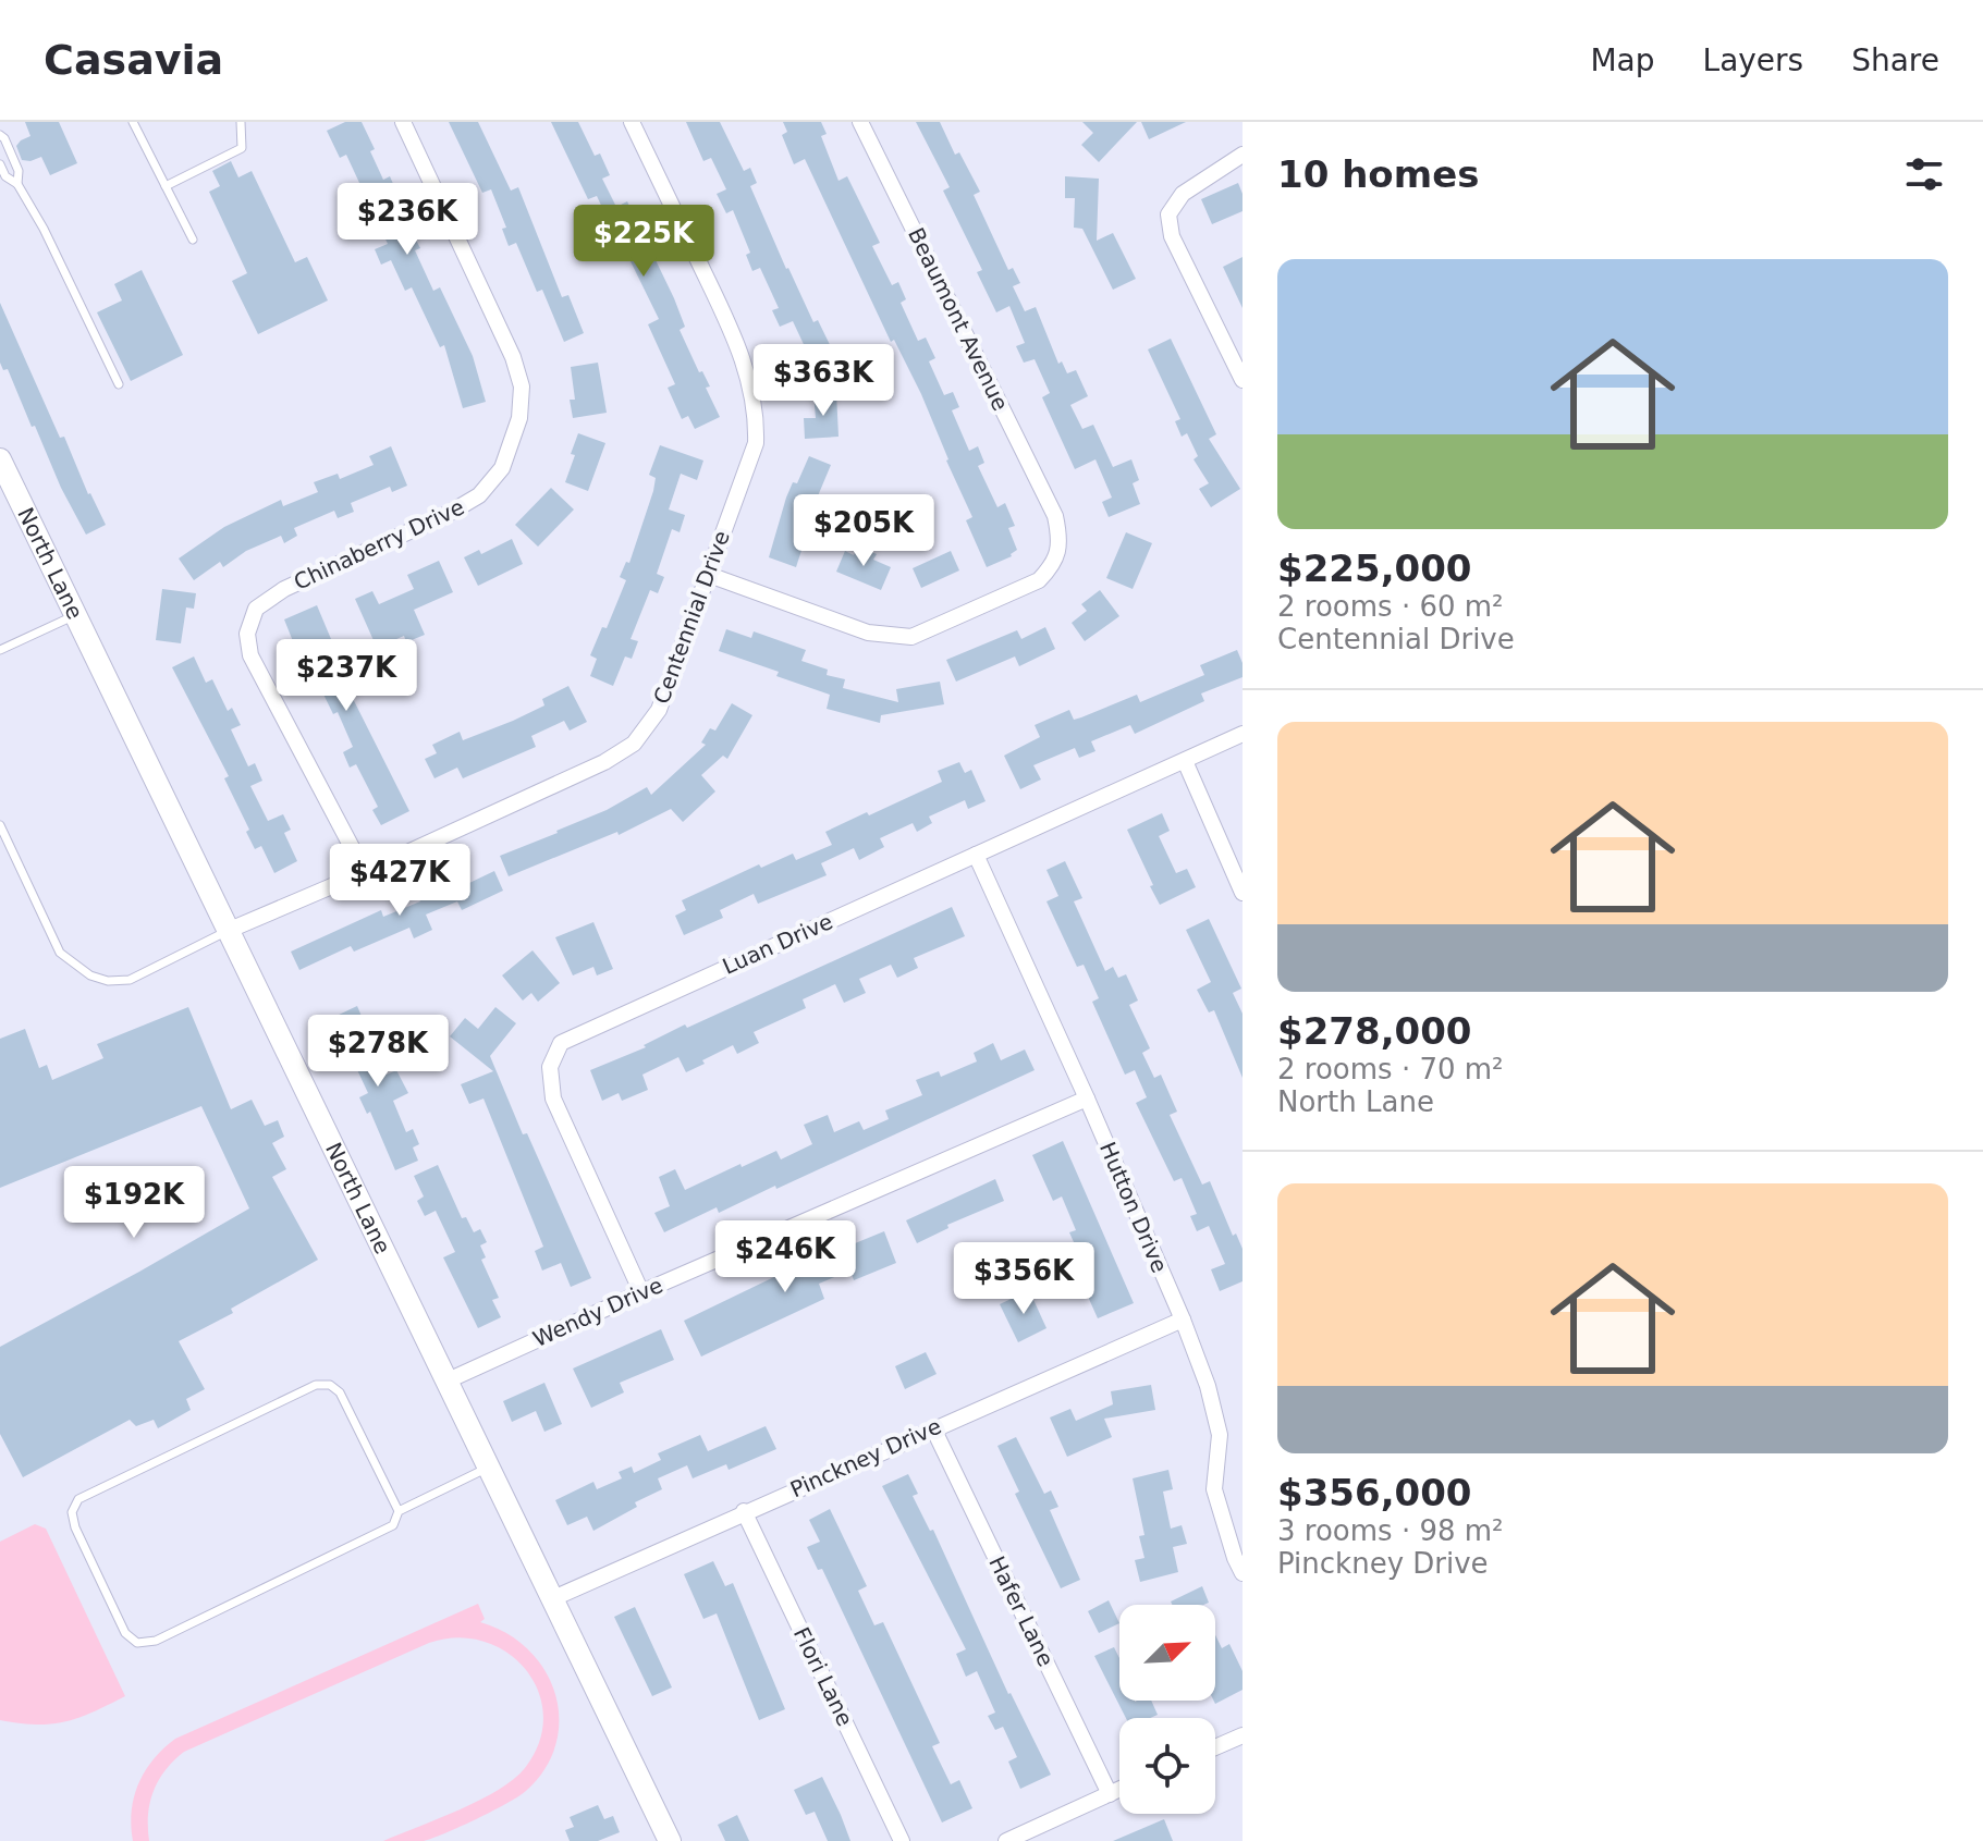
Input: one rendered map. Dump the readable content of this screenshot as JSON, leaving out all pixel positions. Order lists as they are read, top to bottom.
{
  "streets": {
    "street": [
      "Beaumont Avenue",
      "Chinaberry Drive",
      "North Lane",
      "Centennial Drive",
      "Luan Drive",
      "Hutton Drive",
      "Wendy Drive",
      "Pinckney Drive",
      "Hafer Lane",
      "Flori Lane"
    ]
  },
  "crossings": [
    ["Beaumont Avenue", "Centennial Drive"],
    ["Chinaberry Drive", "Centennial Drive"],
    ["North Lane", "Centennial Drive"],
    ["North Lane", "Wendy Drive"],
    ["North Lane", "Pinckney Drive"],
    ["Luan Drive", "Hutton Drive"],
    ["Luan Drive", "Wendy Drive"],
    ["Hutton Drive", "Wendy Drive"],
    ["Hutton Drive", "Pinckney Drive"],
    ["Pinckney Drive", "Hafer Lane"],
    ["Pinckney Drive", "Flori Lane"]
  ],
  "north": "top right",
  "page": {
    "header": "Casavia",
    "nav": ["Map", "Layers", "Share"],
    "heading": "10 homes",
    "price": [
      "$236K",
      "$225K",
      "$363K",
      "$205K",
      "$237K",
      "$427K",
      "$278K",
      "$192K",
      "$246K",
      "$356K"
    ],
    "list": [
      {
        "name": "$225,000",
        "note": "2 rooms · 60 m² · Centennial Drive"
      },
      {
        "name": "$278,000",
        "note": "2 rooms · 70 m² · North Lane"
      },
      {
        "name": "$356,000",
        "note": "3 rooms · 98 m² · Pinckney Drive"
      }
    ]
  }
}
